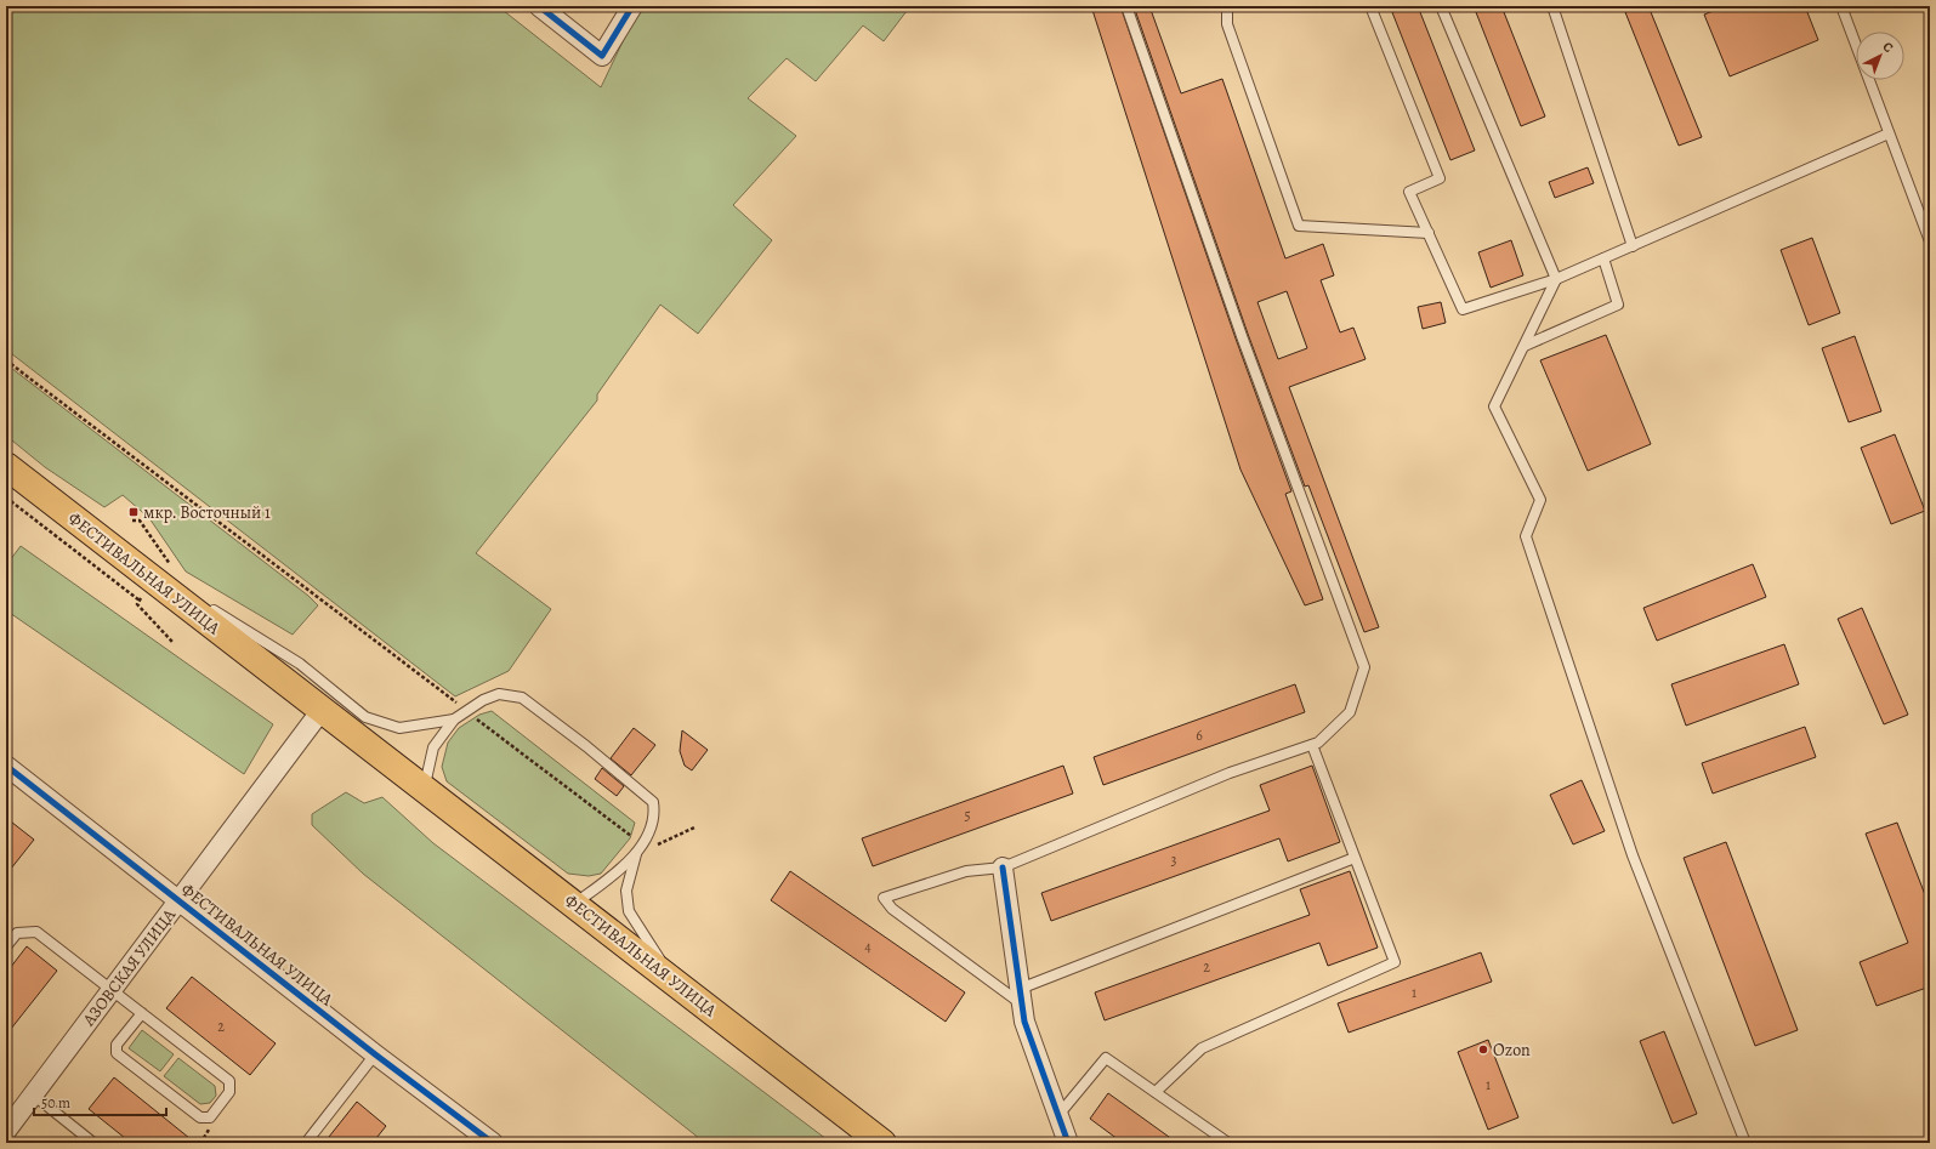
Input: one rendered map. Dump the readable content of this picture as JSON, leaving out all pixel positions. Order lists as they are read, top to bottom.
{
  "streets": {
    "main road": ["ФЕСТИВАЛЬНАЯ УЛИЦА"],
    "street": ["АЗОВСКАЯ УЛИЦА"]
  },
  "crossings": [
    ["ФЕСТИВАЛЬНАЯ УЛИЦА", "АЗОВСКАЯ УЛИЦА"]
  ],
  "places": {
    "transit": ["мкр. Восточный 1"],
    "other": ["Ozon"]
  },
  "house_numbers": [
    "6",
    "5",
    "3",
    "4",
    "2",
    "1",
    "2",
    "1"
  ],
  "scale_bar": "50 m",
  "north": "top right"
}
